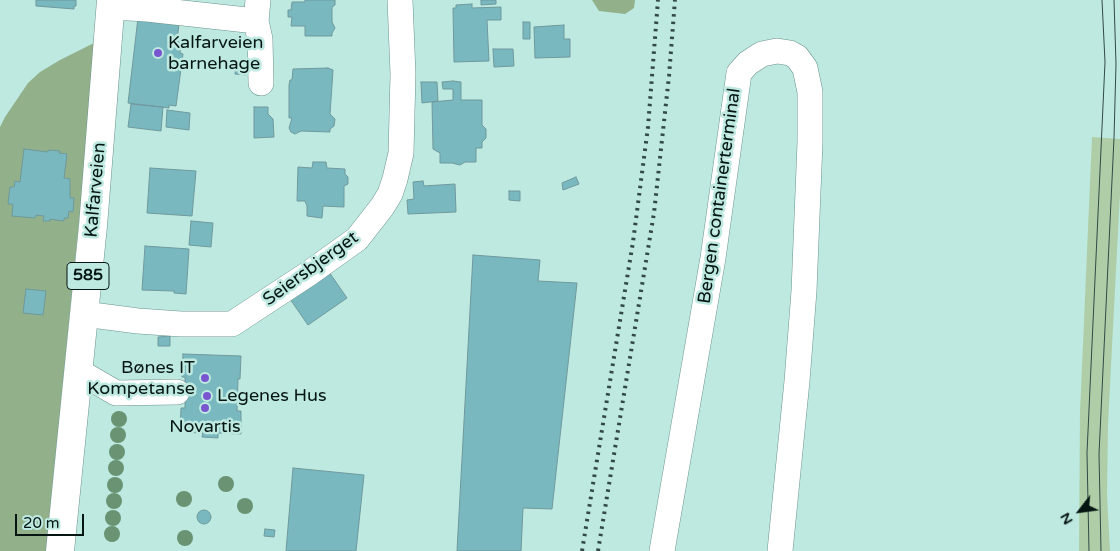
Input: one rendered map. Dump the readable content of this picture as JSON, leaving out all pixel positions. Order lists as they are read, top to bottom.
{
  "streets": {
    "main road": ["Kalfarveien", "585"],
    "street": ["Bergen containerterminal", "Seiersbjerget"]
  },
  "crossings": [
    ["Kalfarveien", "Seiersbjerget"]
  ],
  "places": [
    "Kalfarveien barnehage",
    "Bønes IT Kompetanse",
    "Legenes Hus",
    "Novartis"
  ],
  "scale_bar": "20 m",
  "north": "bottom left"
}
